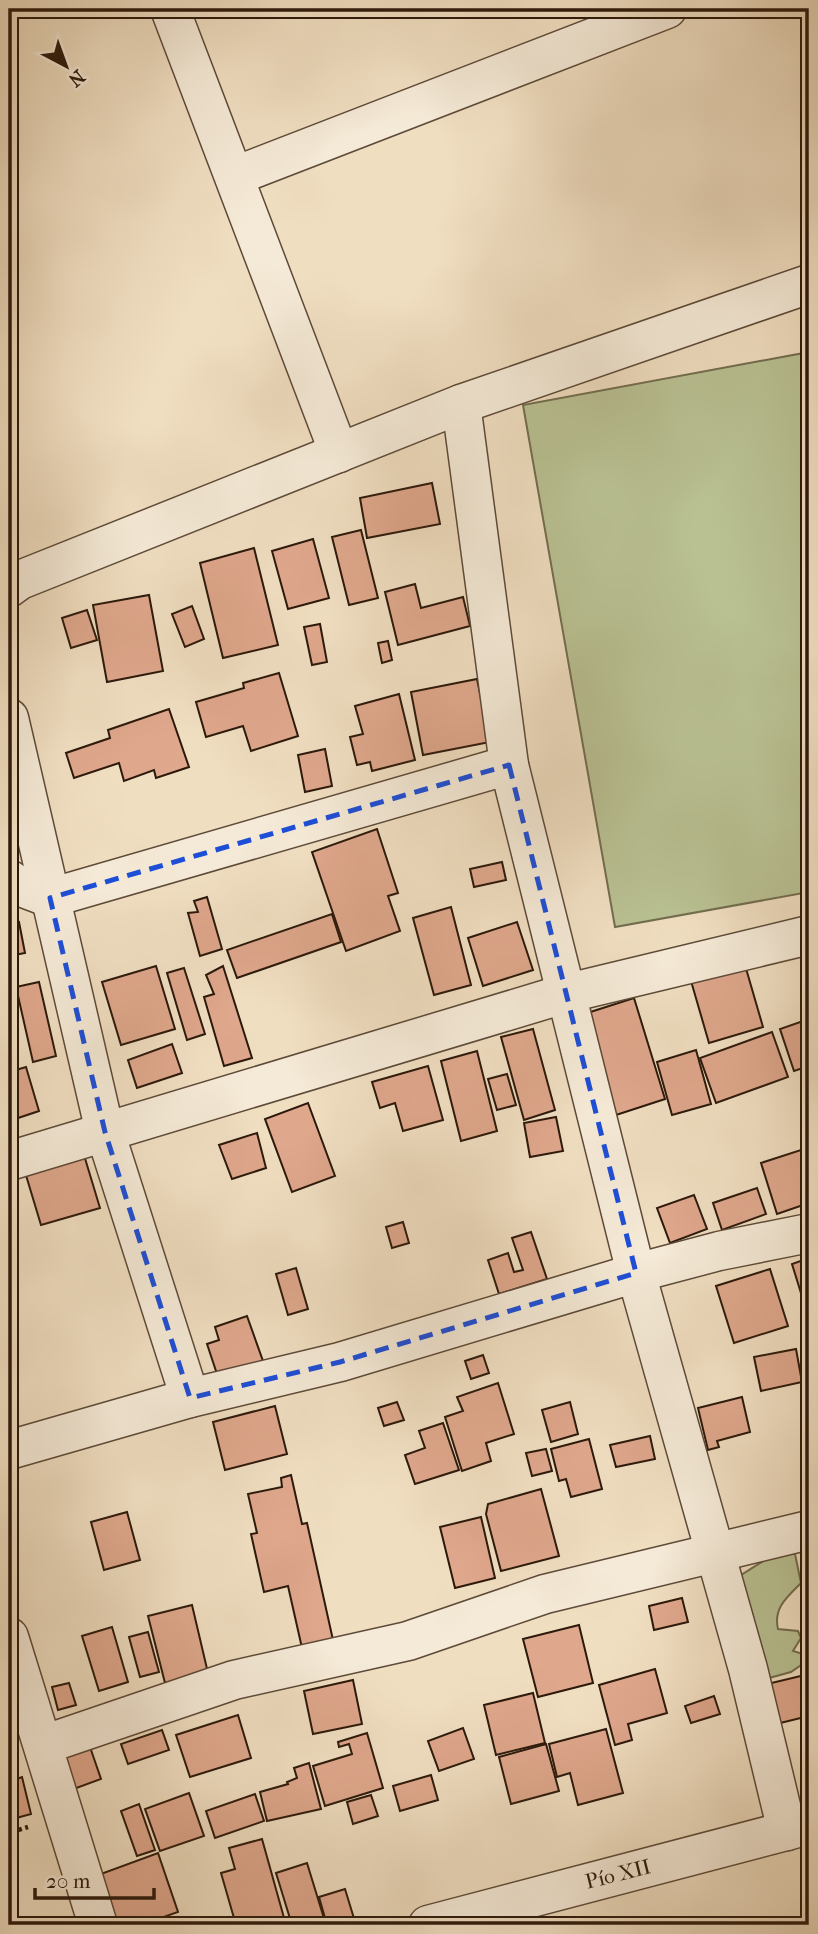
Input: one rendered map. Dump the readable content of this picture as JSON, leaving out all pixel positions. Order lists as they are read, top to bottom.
{
  "streets": {
    "street": ["Pío XII"]
  },
  "scale_bar": "20 m",
  "north": "bottom right"
}
